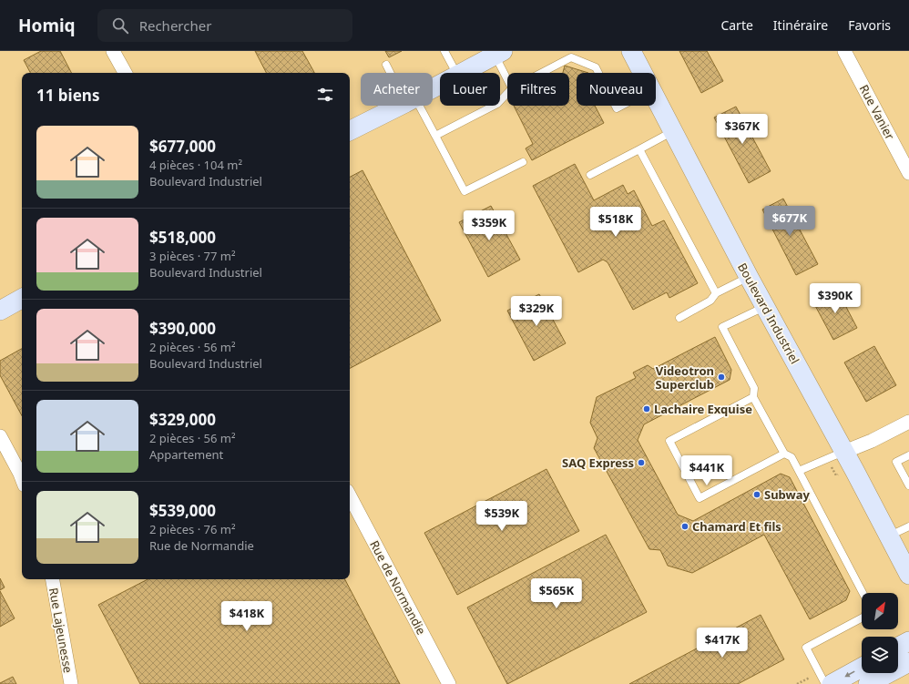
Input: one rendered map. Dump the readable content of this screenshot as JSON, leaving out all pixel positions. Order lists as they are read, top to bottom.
{
  "streets": {
    "street": [
      "Rue Vanier",
      "Boulevard Industriel",
      "Rue de Normandie",
      "Rue Lajeunesse"
    ]
  },
  "places": [
    "Videotron Superclub",
    "Lachaire Exquise",
    "SAQ Express",
    "Subway",
    "Chamard Et fils"
  ],
  "north": "top right",
  "page": {
    "header": "Homiq",
    "search": "Rechercher",
    "nav": ["Carte", "Itinéraire", "Favoris"],
    "chip": [
      "Acheter",
      "Louer",
      "Filtres",
      "Nouveau"
    ],
    "heading": "11 biens",
    "price": [
      "$367K",
      "$677K",
      "$518K",
      "$359K",
      "$390K",
      "$329K",
      "$441K",
      "$539K",
      "$565K",
      "$418K",
      "$417K"
    ],
    "list": [
      {
        "name": "$677,000",
        "note": "4 pièces · 104 m² · Boulevard Industriel"
      },
      {
        "name": "$518,000",
        "note": "3 pièces · 77 m² · Boulevard Industriel"
      },
      {
        "name": "$390,000",
        "note": "2 pièces · 56 m² · Boulevard Industriel"
      },
      {
        "name": "$329,000",
        "note": "2 pièces · 56 m² · Appartement"
      },
      {
        "name": "$539,000",
        "note": "2 pièces · 76 m² · Rue de Normandie"
      }
    ]
  }
}
